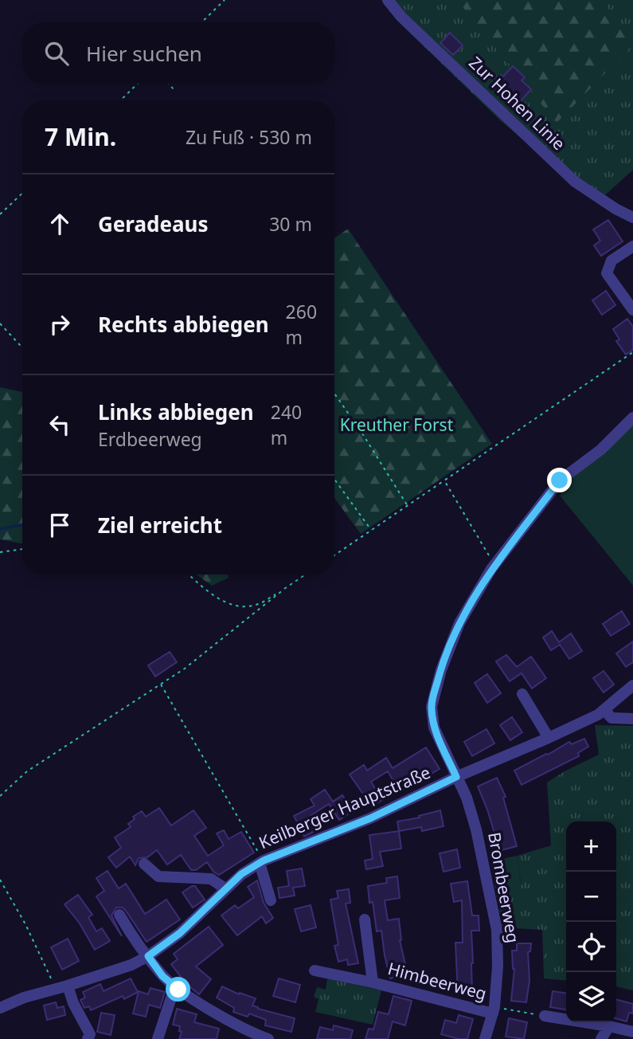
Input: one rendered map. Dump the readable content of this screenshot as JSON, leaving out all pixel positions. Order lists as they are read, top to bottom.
{
  "streets": {
    "street": [
      "Zur Hohen Linie",
      "Keilberger Hauptstraße",
      "Brombeerweg",
      "Himbeerweg"
    ]
  },
  "crossings": [
    ["Keilberger Hauptstraße", "Brombeerweg"],
    ["Brombeerweg", "Himbeerweg"]
  ],
  "parks": ["Kreuther Forst"],
  "page": {
    "search": "Hier suchen",
    "heading": ["7 Min.", "Zu Fuß · 530 m"],
    "list": [
      ["Geradeaus", "30 m"],
      ["Rechts abbiegen", "260 m"],
      ["Links abbiegen", "Erdbeerweg", "240 m"],
      "Ziel erreicht"
    ],
    "map_buttons": ["+", "−"]
  }
}
